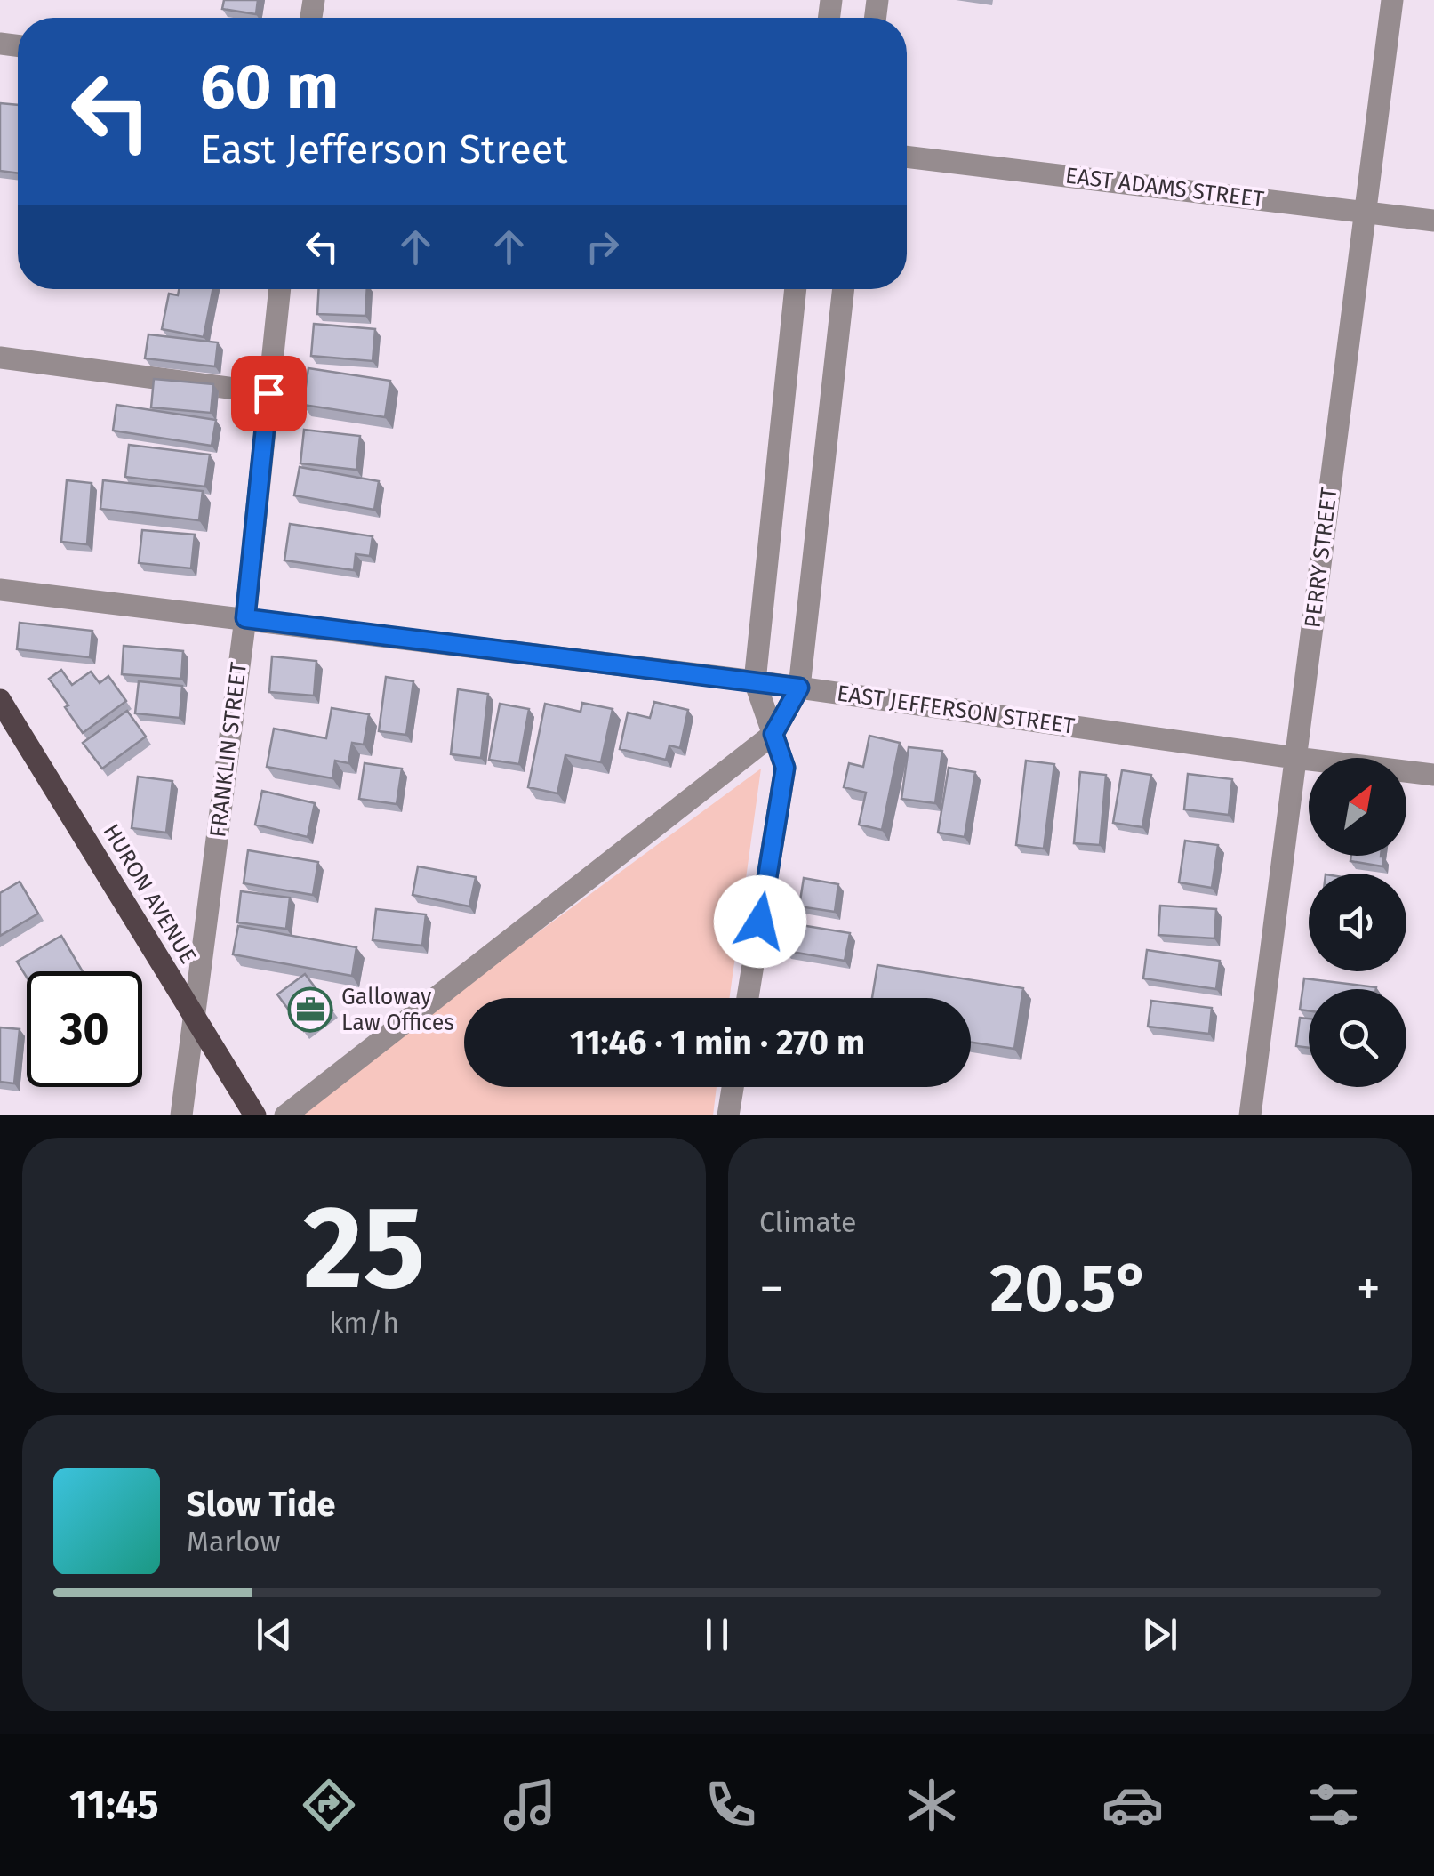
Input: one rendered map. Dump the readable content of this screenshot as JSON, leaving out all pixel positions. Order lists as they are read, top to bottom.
{
  "streets": {
    "main road": ["HURON AVENUE"],
    "street": [
      "EAST ADAMS STREET",
      "PERRY STREET",
      "EAST JEFFERSON STREET",
      "FRANKLIN STREET"
    ]
  },
  "crossings": [
    ["EAST ADAMS STREET", "PERRY STREET"],
    ["PERRY STREET", "EAST JEFFERSON STREET"],
    ["EAST JEFFERSON STREET", "FRANKLIN STREET"],
    ["FRANKLIN STREET", "HURON AVENUE"]
  ],
  "places": {
    "office": ["Galloway Law Offices"]
  },
  "north": "top right",
  "page": {
    "turn": ["60 m", "East Jefferson Street"],
    "limit": "30",
    "trip": "11:46 · 1 min · 270 m",
    "tile": [
      ["25", "km/h"],
      "Climate"
    ],
    "heat": ["−", "20.5°", "+"],
    "song": ["Slow Tide", "Marlow"],
    "tabs": "11:45"
  }
}
